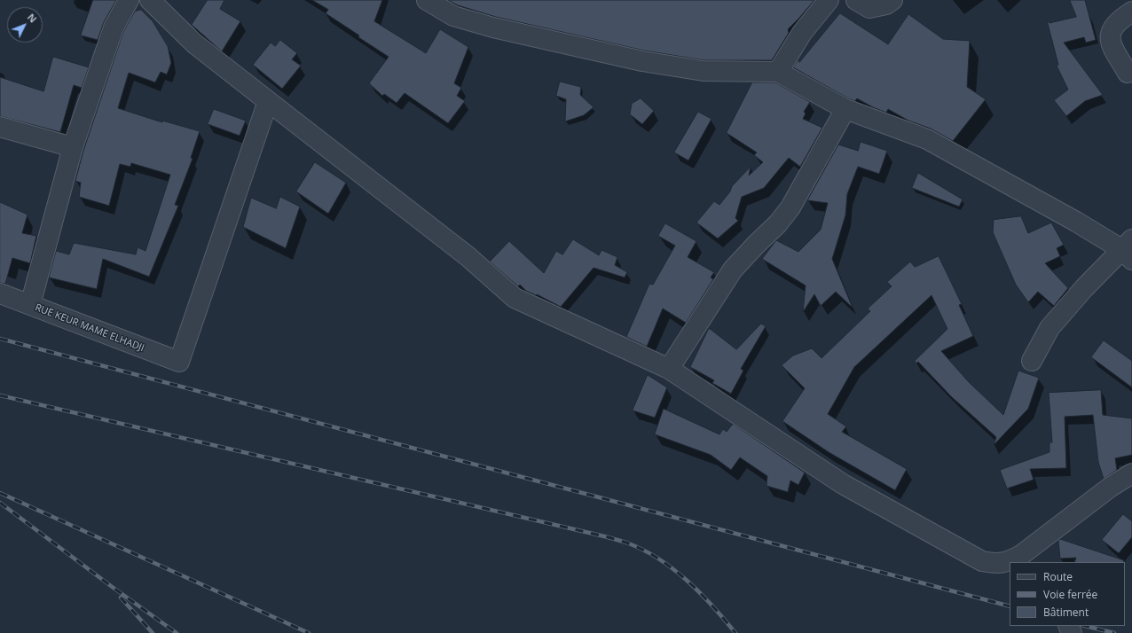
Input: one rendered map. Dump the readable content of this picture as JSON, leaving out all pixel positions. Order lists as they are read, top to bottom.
{
  "streets": {
    "street": ["RUE KEUR MAME ELHADJI"]
  },
  "legend": ["Route", "Voie ferrée", "Bâtiment"],
  "north": "top right"
}
